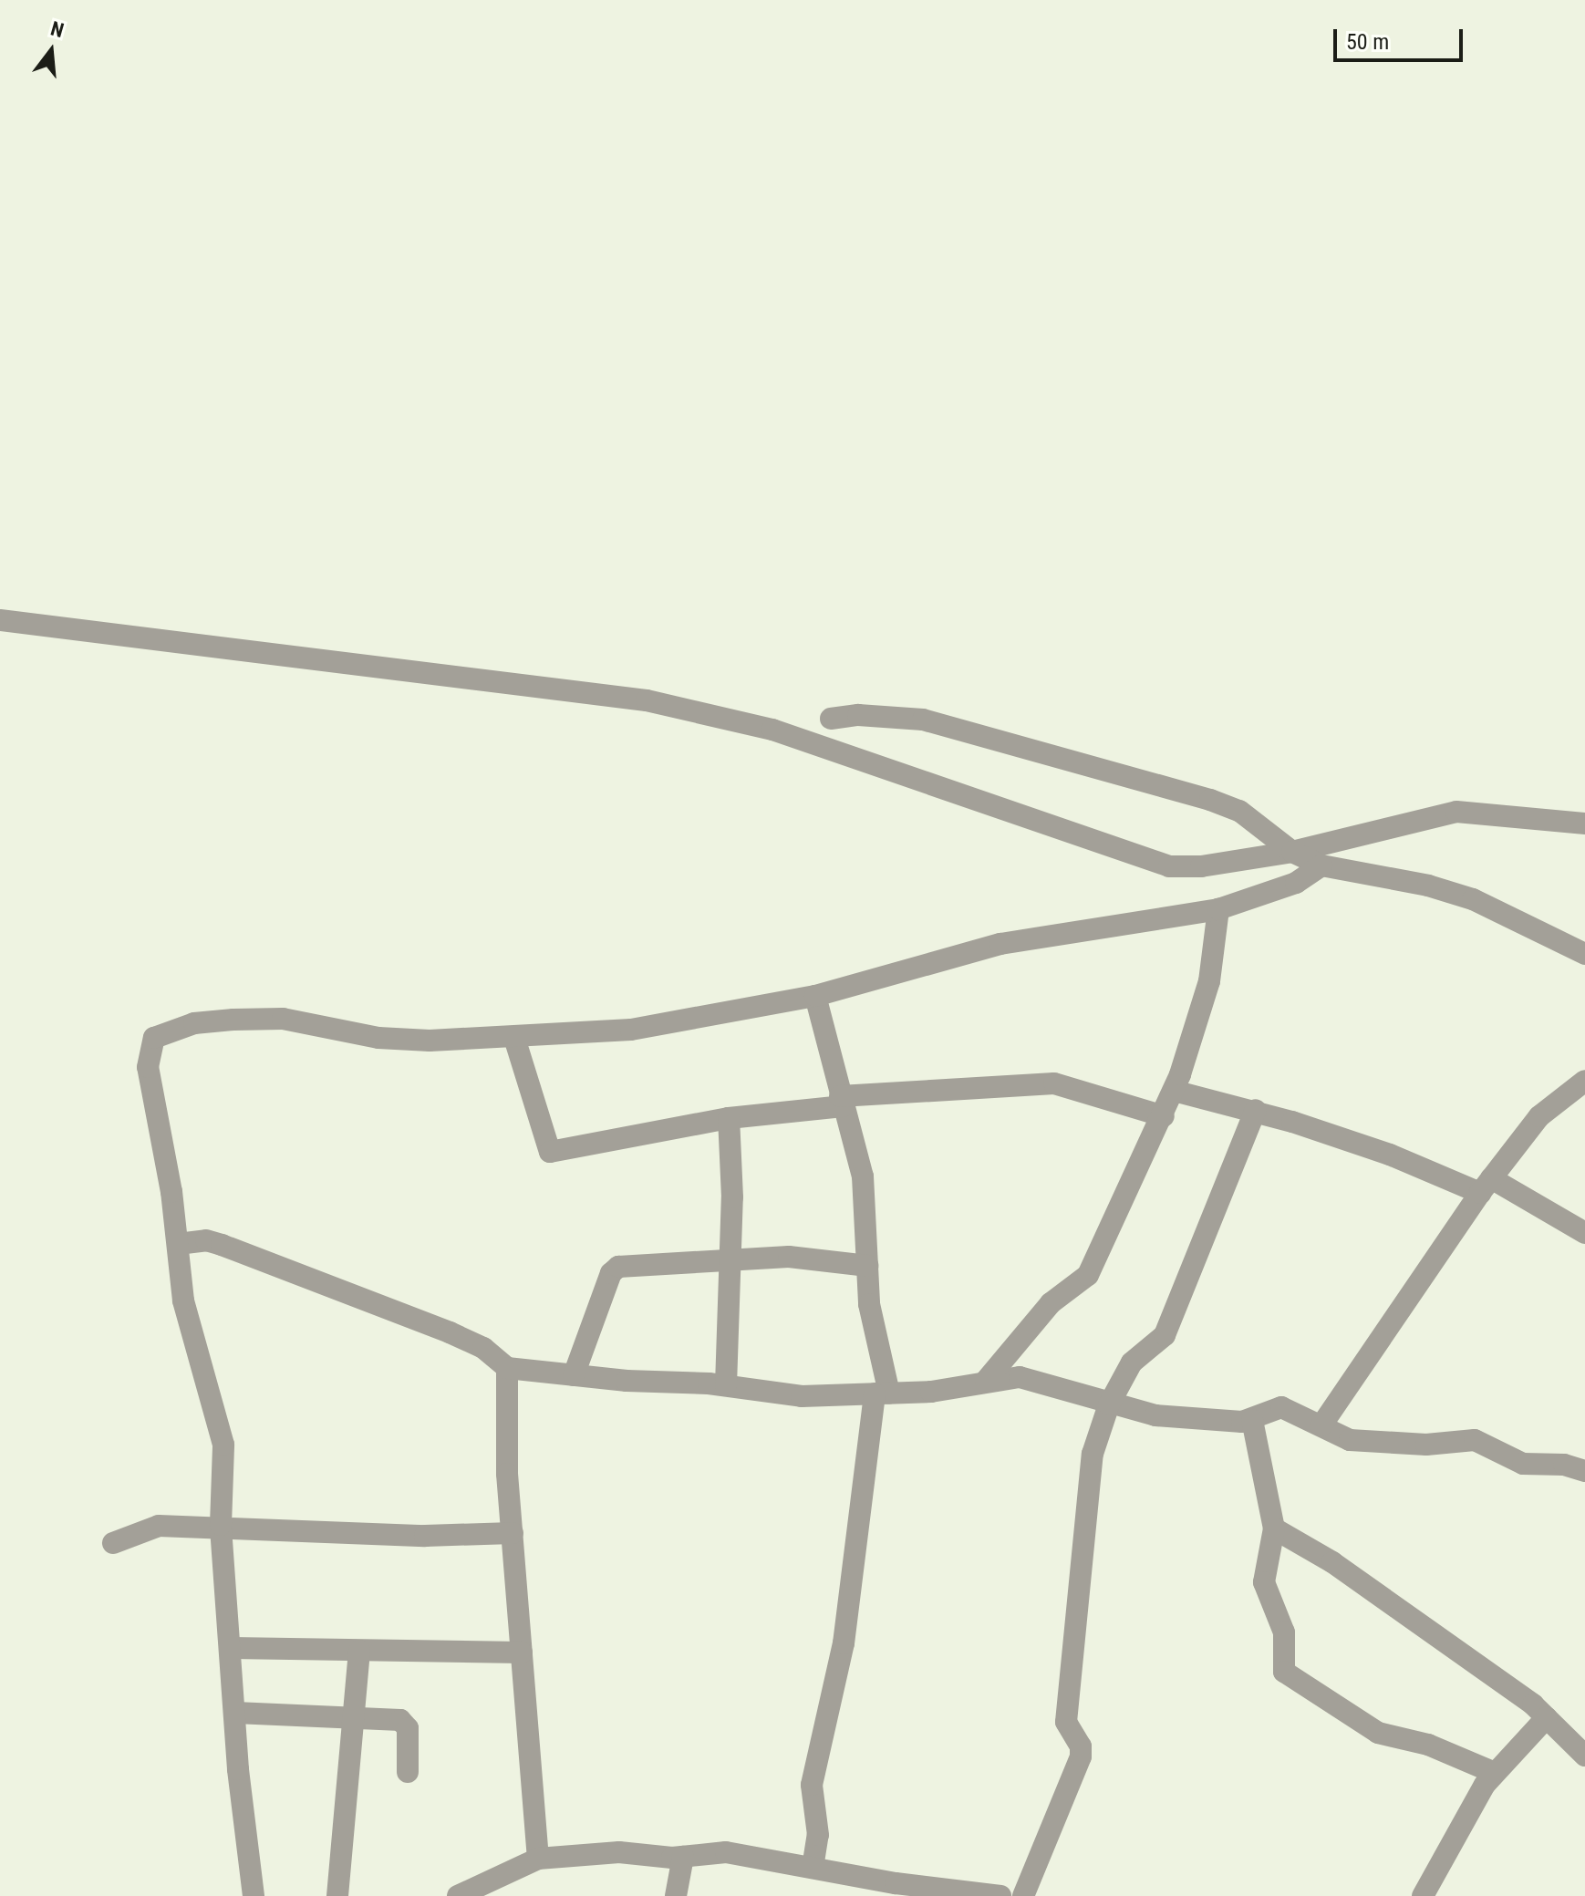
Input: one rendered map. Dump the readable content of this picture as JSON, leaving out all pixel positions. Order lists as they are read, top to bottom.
{
  "scale_bar": "50 m",
  "north": "top"
}
